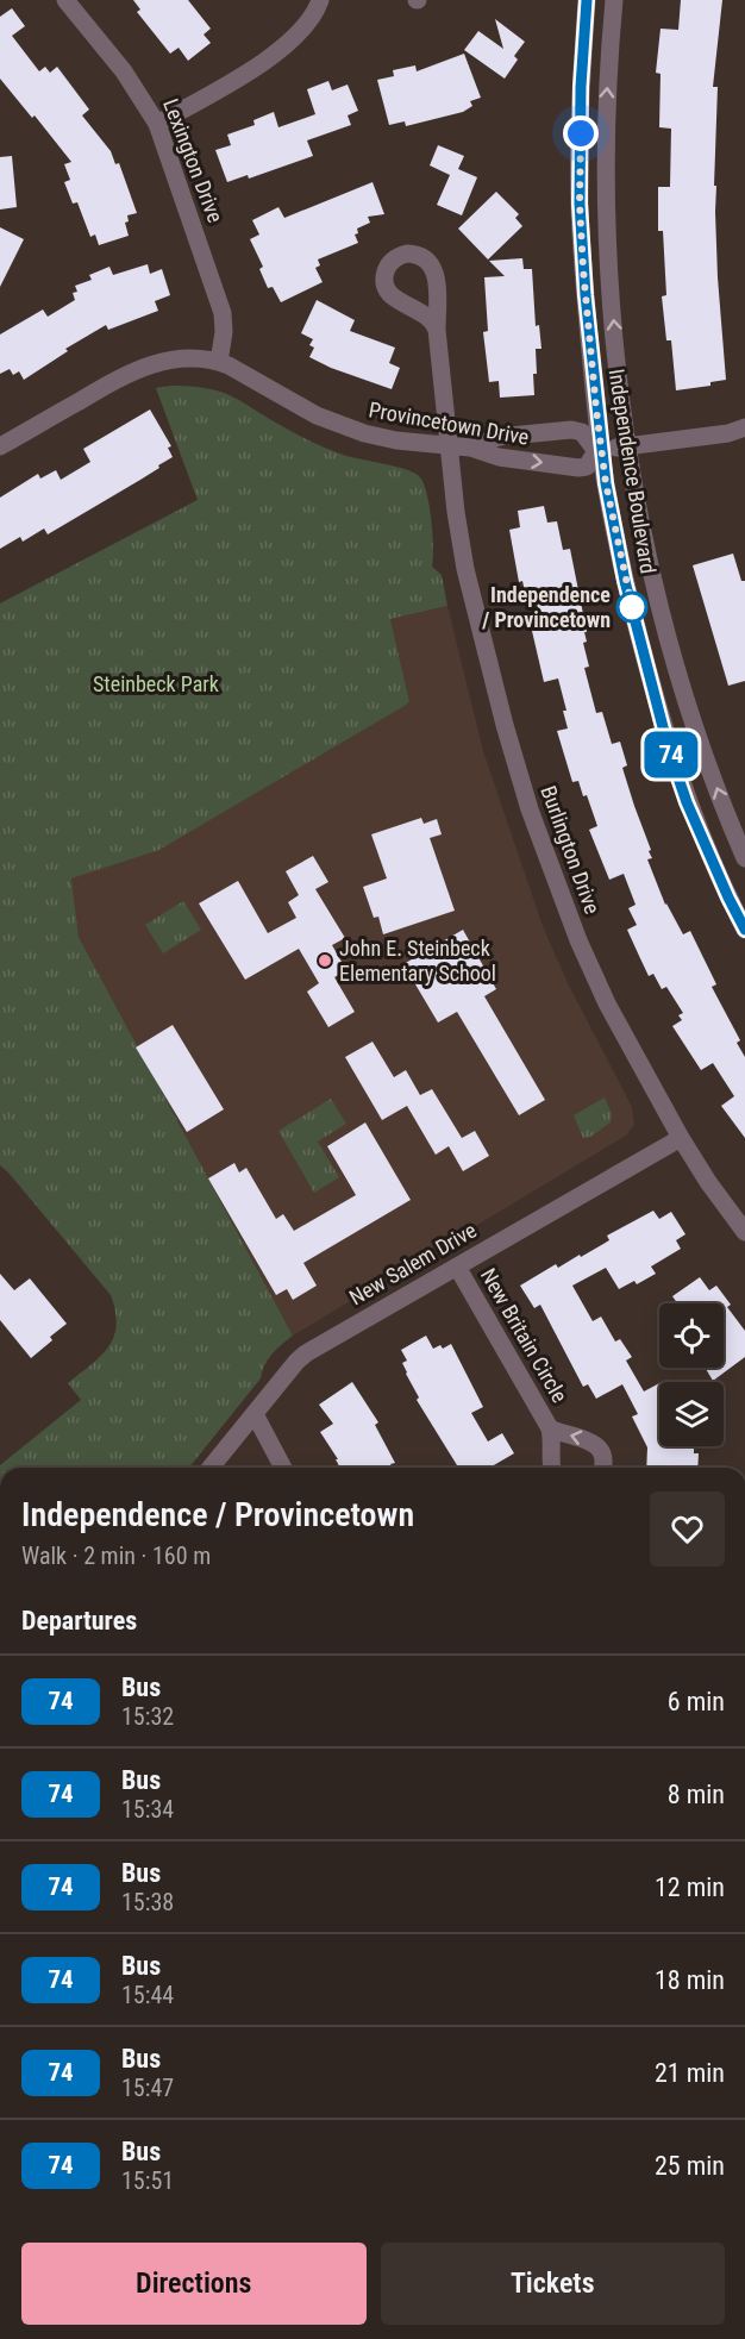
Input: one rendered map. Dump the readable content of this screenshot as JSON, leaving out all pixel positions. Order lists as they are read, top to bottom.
{
  "streets": {
    "street": [
      "Lexington Drive",
      "Provincetown Drive",
      "Independence Boulevard",
      "Burlington Drive",
      "New Salem Drive",
      "New Britain Circle"
    ]
  },
  "crossings": [
    ["Lexington Drive", "Provincetown Drive"],
    ["Provincetown Drive", "Independence Boulevard"],
    ["Provincetown Drive", "Burlington Drive"],
    ["Burlington Drive", "New Salem Drive"],
    ["New Salem Drive", "New Britain Circle"]
  ],
  "parks": ["Steinbeck Park"],
  "places": ["Independence / Provincetown", "John E. Steinbeck Elementary School"],
  "lines": ["bus line 74"],
  "page": {
    "on_map": "74",
    "heading": [
      ["Independence / Provincetown", "Walk · 2 min · 160 m"],
      "Departures"
    ],
    "list": [
      {
        "mark": "74",
        "name": "Bus",
        "note": "15:32",
        "value": "6 min"
      },
      {
        "mark": "74",
        "name": "Bus",
        "note": "15:34",
        "value": "8 min"
      },
      {
        "mark": "74",
        "name": "Bus",
        "note": "15:38",
        "value": "12 min"
      },
      {
        "mark": "74",
        "name": "Bus",
        "note": "15:44",
        "value": "18 min"
      },
      {
        "mark": "74",
        "name": "Bus",
        "note": "15:47",
        "value": "21 min"
      },
      {
        "mark": "74",
        "name": "Bus",
        "note": "15:51",
        "value": "25 min"
      }
    ],
    "buttons": ["Directions", "Tickets"]
  }
}
